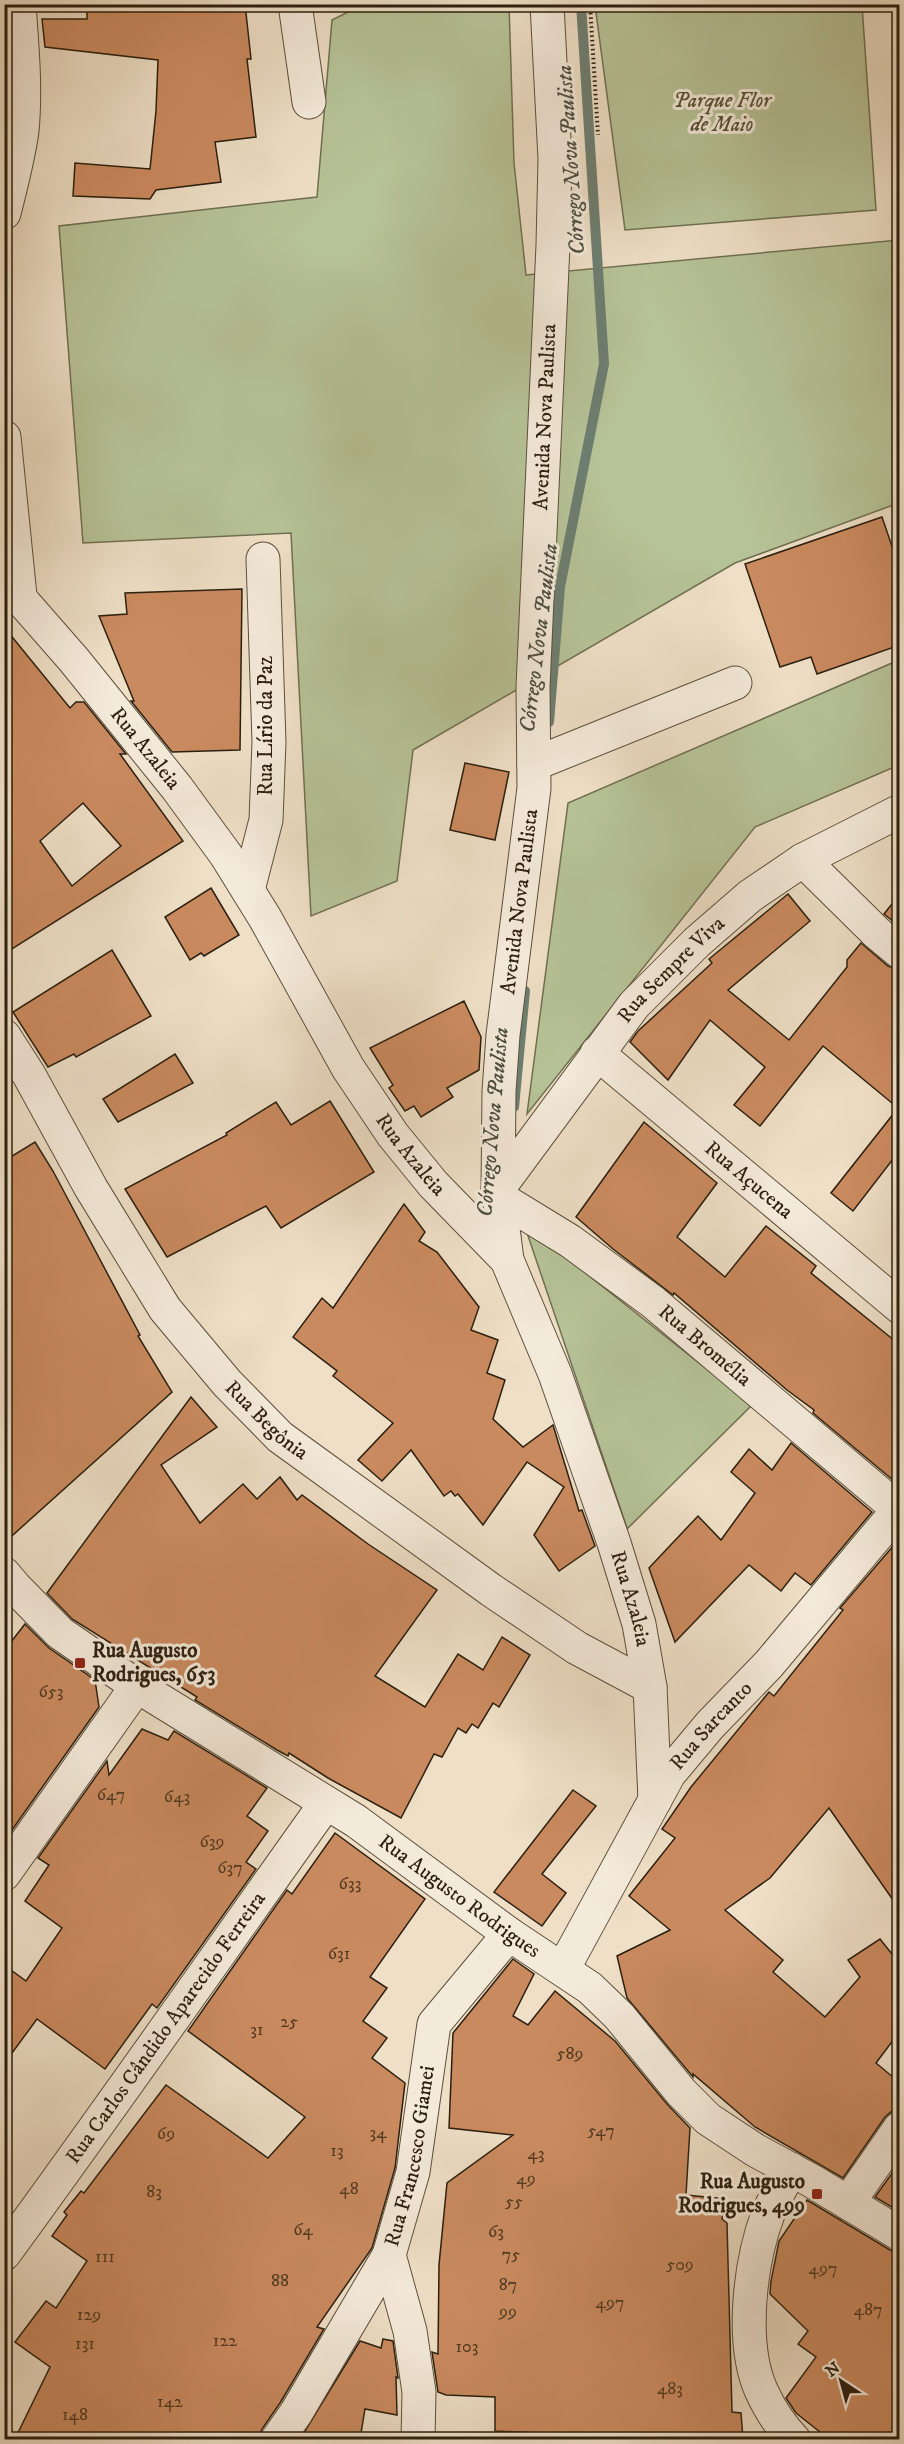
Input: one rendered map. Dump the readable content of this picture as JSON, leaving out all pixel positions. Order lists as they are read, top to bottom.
{
  "streets": {
    "street": [
      "Avenida Nova Paulista",
      "Rua Lírio da Paz",
      "Rua Azaleia",
      "Rua Sempre Viva",
      "Rua Açucena",
      "Rua Bromélia",
      "Rua Begônia",
      "Rua Sarcanto",
      "Rua Augusto Rodrigues",
      "Rua Carlos Cândido Aparecido Ferreira",
      "Rua Francesco Giamei"
    ]
  },
  "crossings": [
    ["Avenida Nova Paulista", "Rua Azaleia"],
    ["Avenida Nova Paulista", "Rua Sempre Viva"],
    ["Avenida Nova Paulista", "Rua Bromélia"],
    ["Rua Lírio da Paz", "Rua Azaleia"],
    ["Rua Azaleia", "Rua Begônia"],
    ["Rua Azaleia", "Rua Sarcanto"],
    ["Rua Sempre Viva", "Rua Açucena"],
    ["Rua Sempre Viva", "Rua Bromélia"],
    ["Rua Bromélia", "Rua Sarcanto"],
    ["Rua Sarcanto", "Rua Augusto Rodrigues"],
    ["Rua Augusto Rodrigues", "Rua Carlos Cândido Aparecido Ferreira"],
    ["Rua Augusto Rodrigues", "Rua Francesco Giamei"]
  ],
  "water": ["Córrego Nova Paulista"],
  "parks": ["Parque Flor de Maio"],
  "places": {
    "transit": ["Rua Augusto Rodrigues, 653", "Rua Augusto Rodrigues, 499"]
  },
  "house_numbers": [
    "653",
    "647",
    "643",
    "639",
    "637",
    "633",
    "631",
    "25",
    "31",
    "589",
    "547",
    "34",
    "69",
    "13",
    "43",
    "49",
    "48",
    "83",
    "55",
    "64",
    "63",
    "75",
    "111",
    "509",
    "497",
    "88",
    "87",
    "497",
    "487",
    "99",
    "129",
    "122",
    "131",
    "103",
    "483",
    "142",
    "148"
  ],
  "north": "top left"
}
